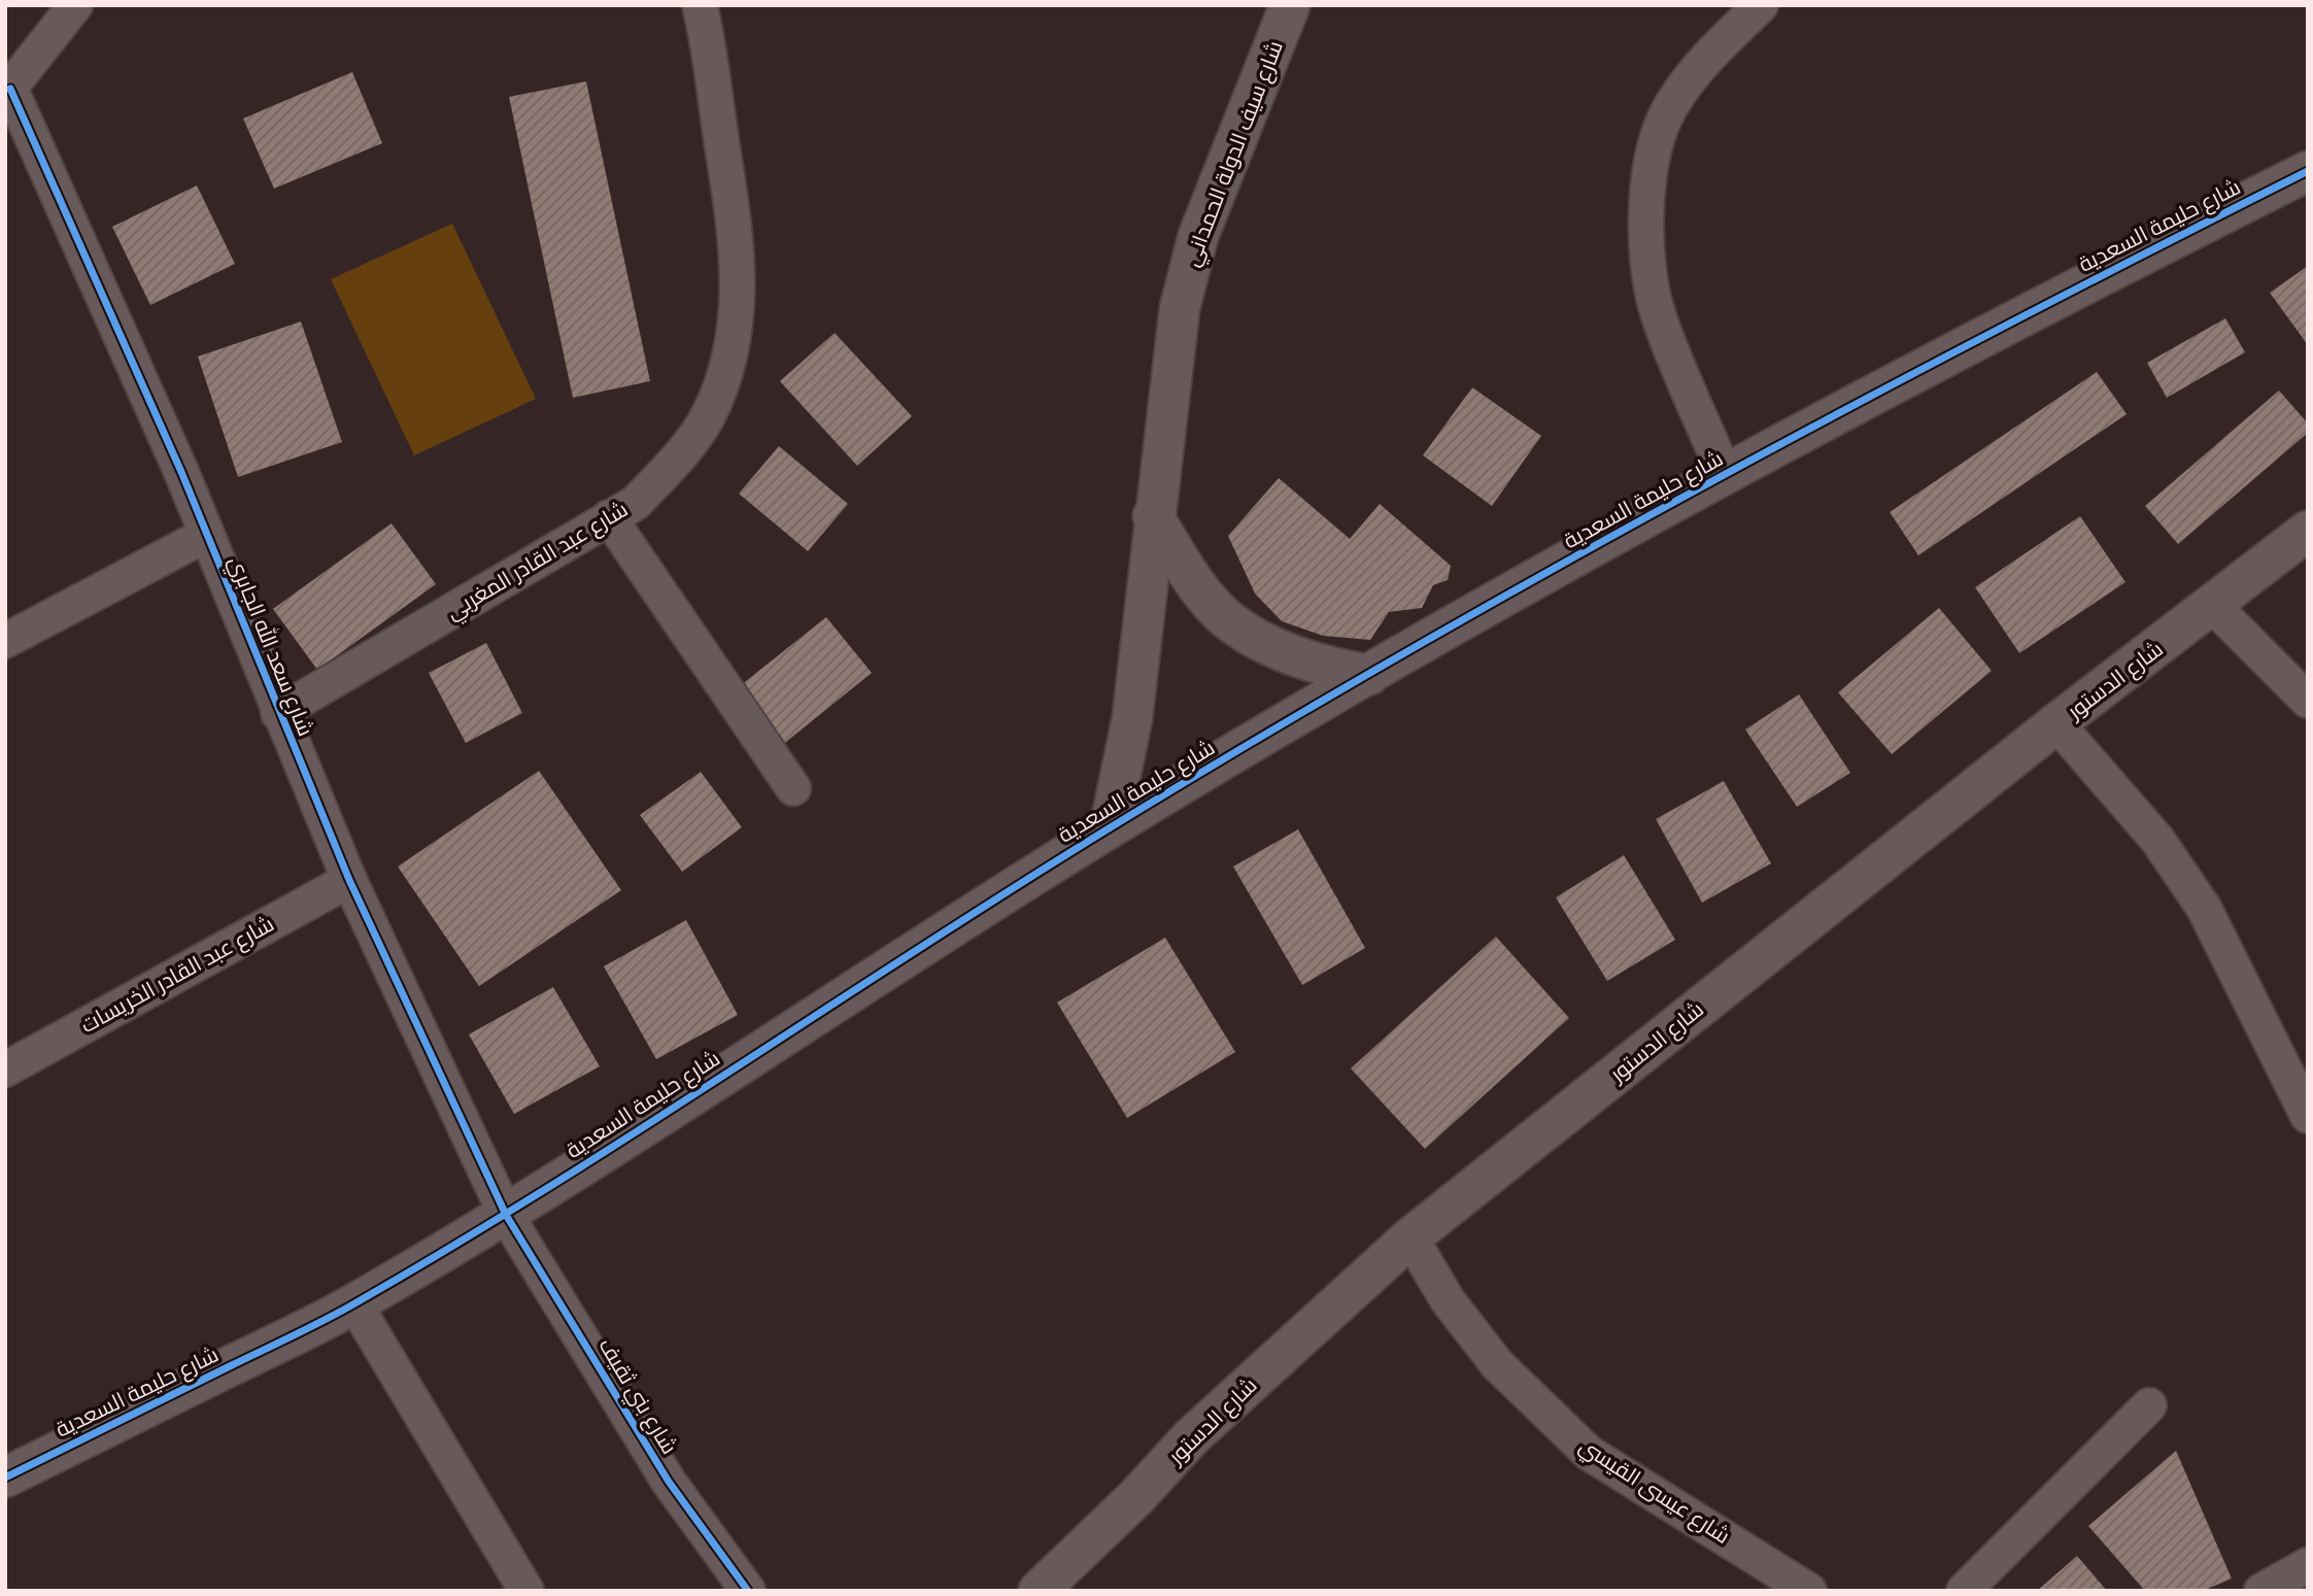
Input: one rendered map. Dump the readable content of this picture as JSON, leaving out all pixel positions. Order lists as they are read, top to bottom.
{
  "streets": {
    "street": [
      "شارع سيف الدولة الحمداني",
      "شارع حليمة السعدية",
      "شارع عبد القادر المغربي",
      "شارع سعد الله الجابري",
      "شارع الدستور",
      "شارع عبد القادر الخريسات",
      "شارع بني ثقيف",
      "شارع عيسى القيسي"
    ]
  },
  "crossings": [
    ["شارع سيف الدولة الحمداني", "شارع حليمة السعدية"],
    ["شارع حليمة السعدية", "شارع سعد الله الجابري"],
    ["شارع حليمة السعدية", "شارع بني ثقيف"],
    ["شارع عبد القادر المغربي", "شارع سعد الله الجابري"],
    ["شارع سعد الله الجابري", "شارع عبد القادر الخريسات"],
    ["شارع سعد الله الجابري", "شارع بني ثقيف"],
    ["شارع الدستور", "شارع عيسى القيسي"]
  ]
}
